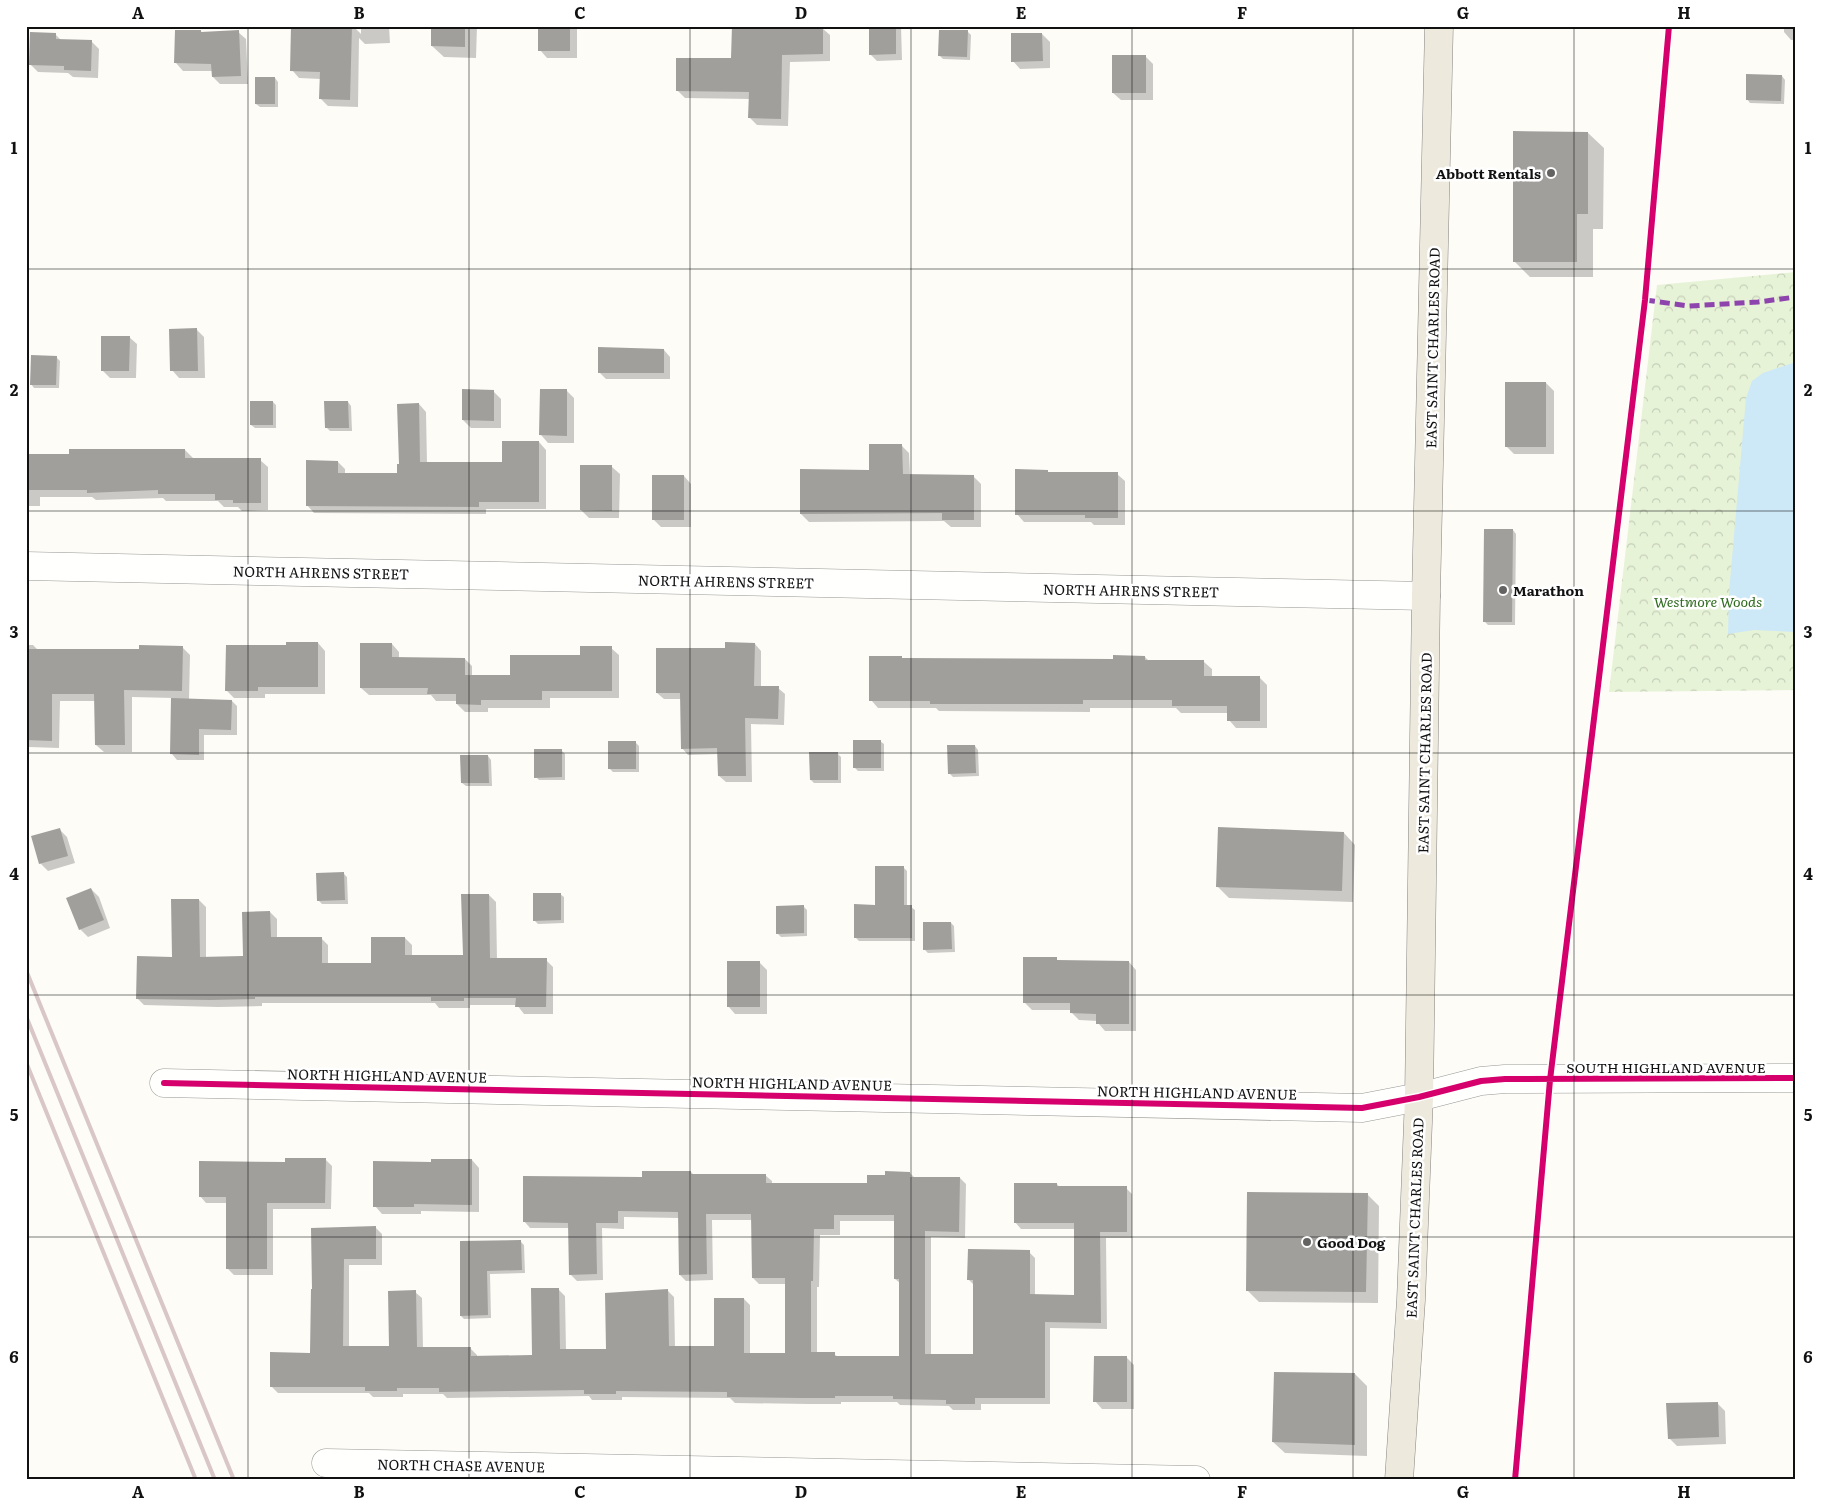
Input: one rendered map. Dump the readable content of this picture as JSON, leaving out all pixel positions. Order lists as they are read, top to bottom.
{
  "streets": {
    "main road": ["EAST SAINT CHARLES ROAD"],
    "street": [
      "NORTH AHRENS STREET",
      "SOUTH HIGHLAND AVENUE",
      "NORTH HIGHLAND AVENUE",
      "NORTH CHASE AVENUE"
    ]
  },
  "crossings": [
    ["EAST SAINT CHARLES ROAD", "NORTH AHRENS STREET"],
    ["EAST SAINT CHARLES ROAD", "SOUTH HIGHLAND AVENUE"],
    ["EAST SAINT CHARLES ROAD", "NORTH HIGHLAND AVENUE"],
    ["SOUTH HIGHLAND AVENUE", "NORTH HIGHLAND AVENUE"]
  ],
  "parks": ["Westmore Woods"],
  "places": ["Abbott Rentals", "Marathon", "Good Dog"],
  "grid": {
    "columns": [
      "A",
      "B",
      "C",
      "D",
      "E",
      "F",
      "G",
      "H"
    ],
    "rows": [
      "1",
      "2",
      "3",
      "4",
      "5",
      "6"
    ]
  }
}
